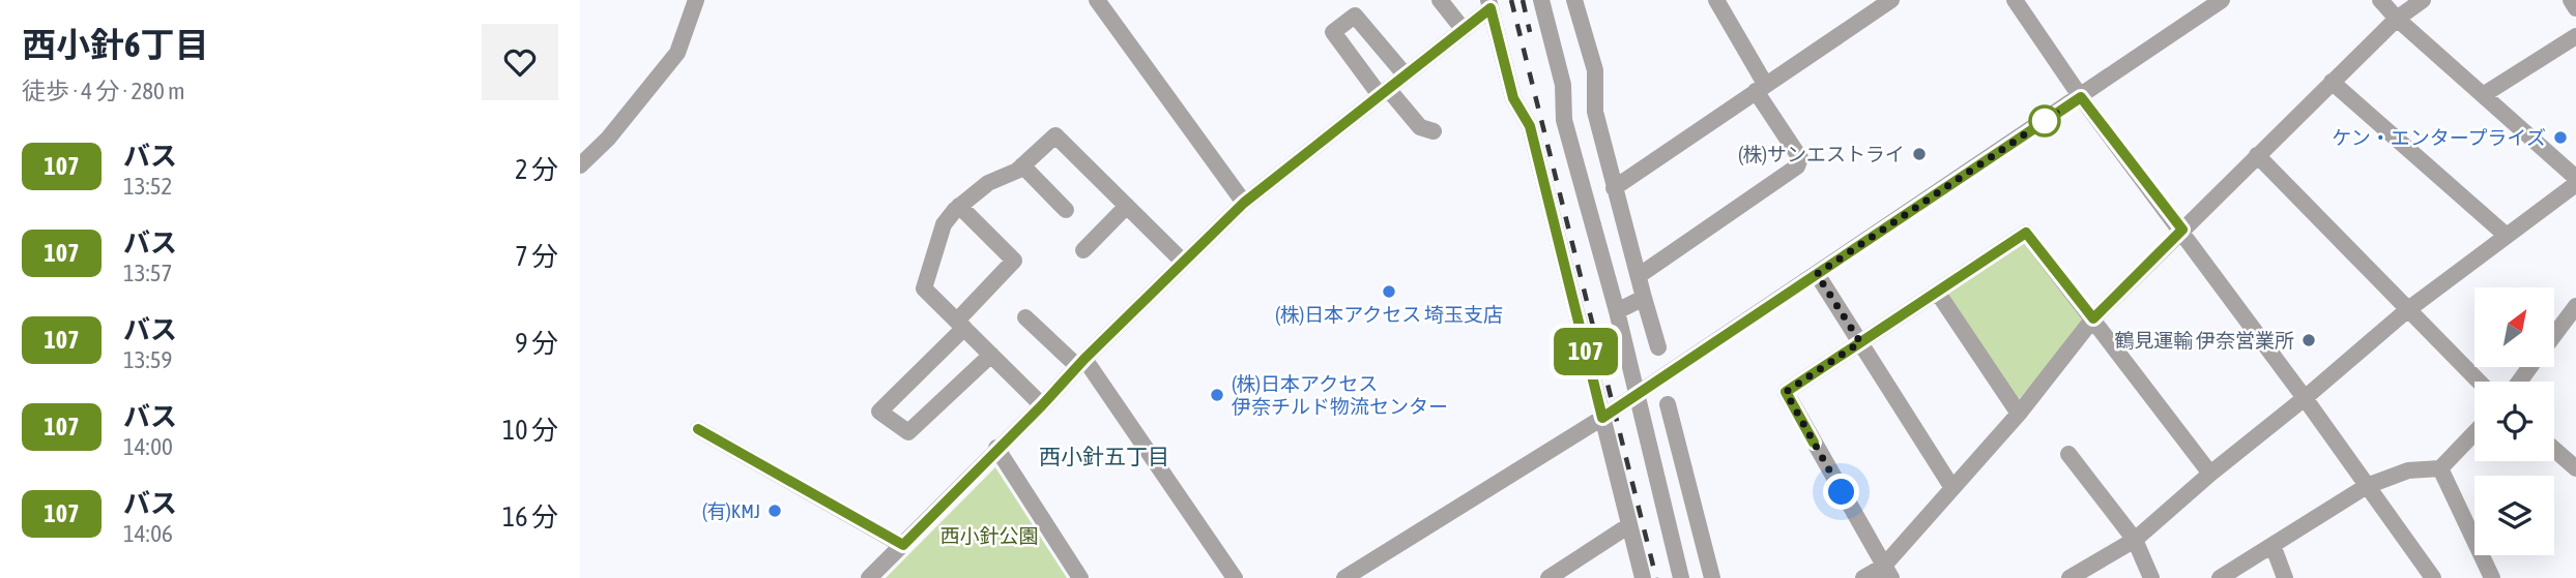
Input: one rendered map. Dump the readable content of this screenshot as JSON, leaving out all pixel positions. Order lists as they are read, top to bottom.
{
  "districts": ["西小針五丁目"],
  "parks": ["西小針公園"],
  "places": [
    "ケン・エンタープライズ",
    "(株)サンエストライ",
    "(株)日本アクセス 埼玉支店",
    "鶴見運輸 伊奈営業所",
    "(株)日本アクセス 伊奈チルド物流センター",
    "(有)KMJ"
  ],
  "lines": ["bus line 107"],
  "north": "top right",
  "page": {
    "heading": ["西小針6丁目", "徒歩 · 4 分 · 280 m"],
    "on_map": "107",
    "list": [
      {
        "mark": "107",
        "name": "バス",
        "note": "13:52",
        "value": "2 分"
      },
      {
        "mark": "107",
        "name": "バス",
        "note": "13:57",
        "value": "7 分"
      },
      {
        "mark": "107",
        "name": "バス",
        "note": "13:59",
        "value": "9 分"
      },
      {
        "mark": "107",
        "name": "バス",
        "note": "14:00",
        "value": "10 分"
      },
      {
        "mark": "107",
        "name": "バス",
        "note": "14:06",
        "value": "16 分"
      }
    ]
  }
}
